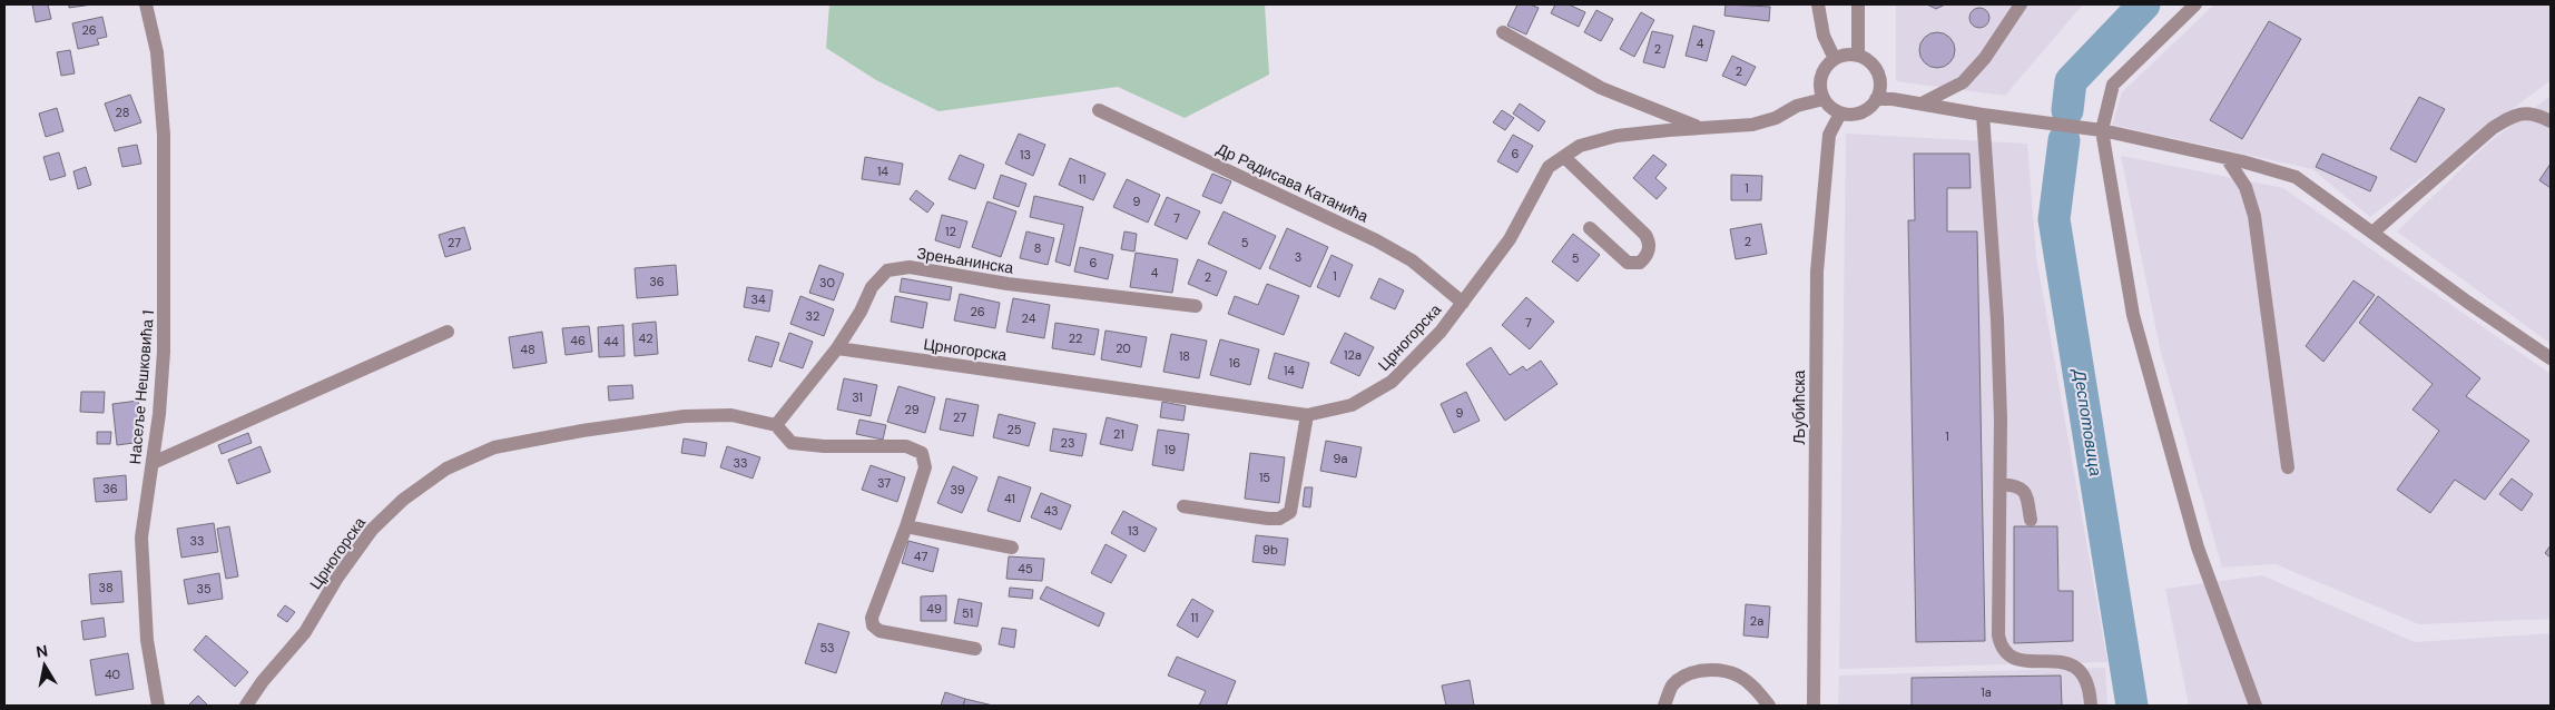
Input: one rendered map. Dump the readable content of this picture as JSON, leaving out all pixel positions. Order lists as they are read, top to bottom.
{
  "streets": {
    "street": [
      "Др Радисава Катанића",
      "Зрењанинска",
      "Црногорска",
      "Насеље Нешковића 1",
      "Љубићска"
    ]
  },
  "crossings": [
    ["Др Радисава Катанића", "Црногорска"],
    ["Зрењанинска", "Црногорска"],
    ["Црногорска", "Љубићска"]
  ],
  "water": ["Деспотовица"],
  "house_numbers": [
    "26",
    "4",
    "2",
    "2",
    "28",
    "6",
    "13",
    "14",
    "11",
    "1",
    "9",
    "7",
    "12",
    "2",
    "27",
    "5",
    "8",
    "3",
    "5",
    "6",
    "4",
    "1",
    "2",
    "36",
    "30",
    "34",
    "26",
    "32",
    "24",
    "7",
    "42",
    "22",
    "46",
    "44",
    "20",
    "48",
    "12a",
    "18",
    "16",
    "14",
    "31",
    "29",
    "9",
    "27",
    "25",
    "21",
    "1",
    "23",
    "19",
    "9a",
    "33",
    "15",
    "37",
    "36",
    "39",
    "41",
    "43",
    "13",
    "33",
    "9b",
    "47",
    "45",
    "38",
    "35",
    "49",
    "51",
    "11",
    "2a",
    "53",
    "40",
    "1a"
  ],
  "north": "top"
}
